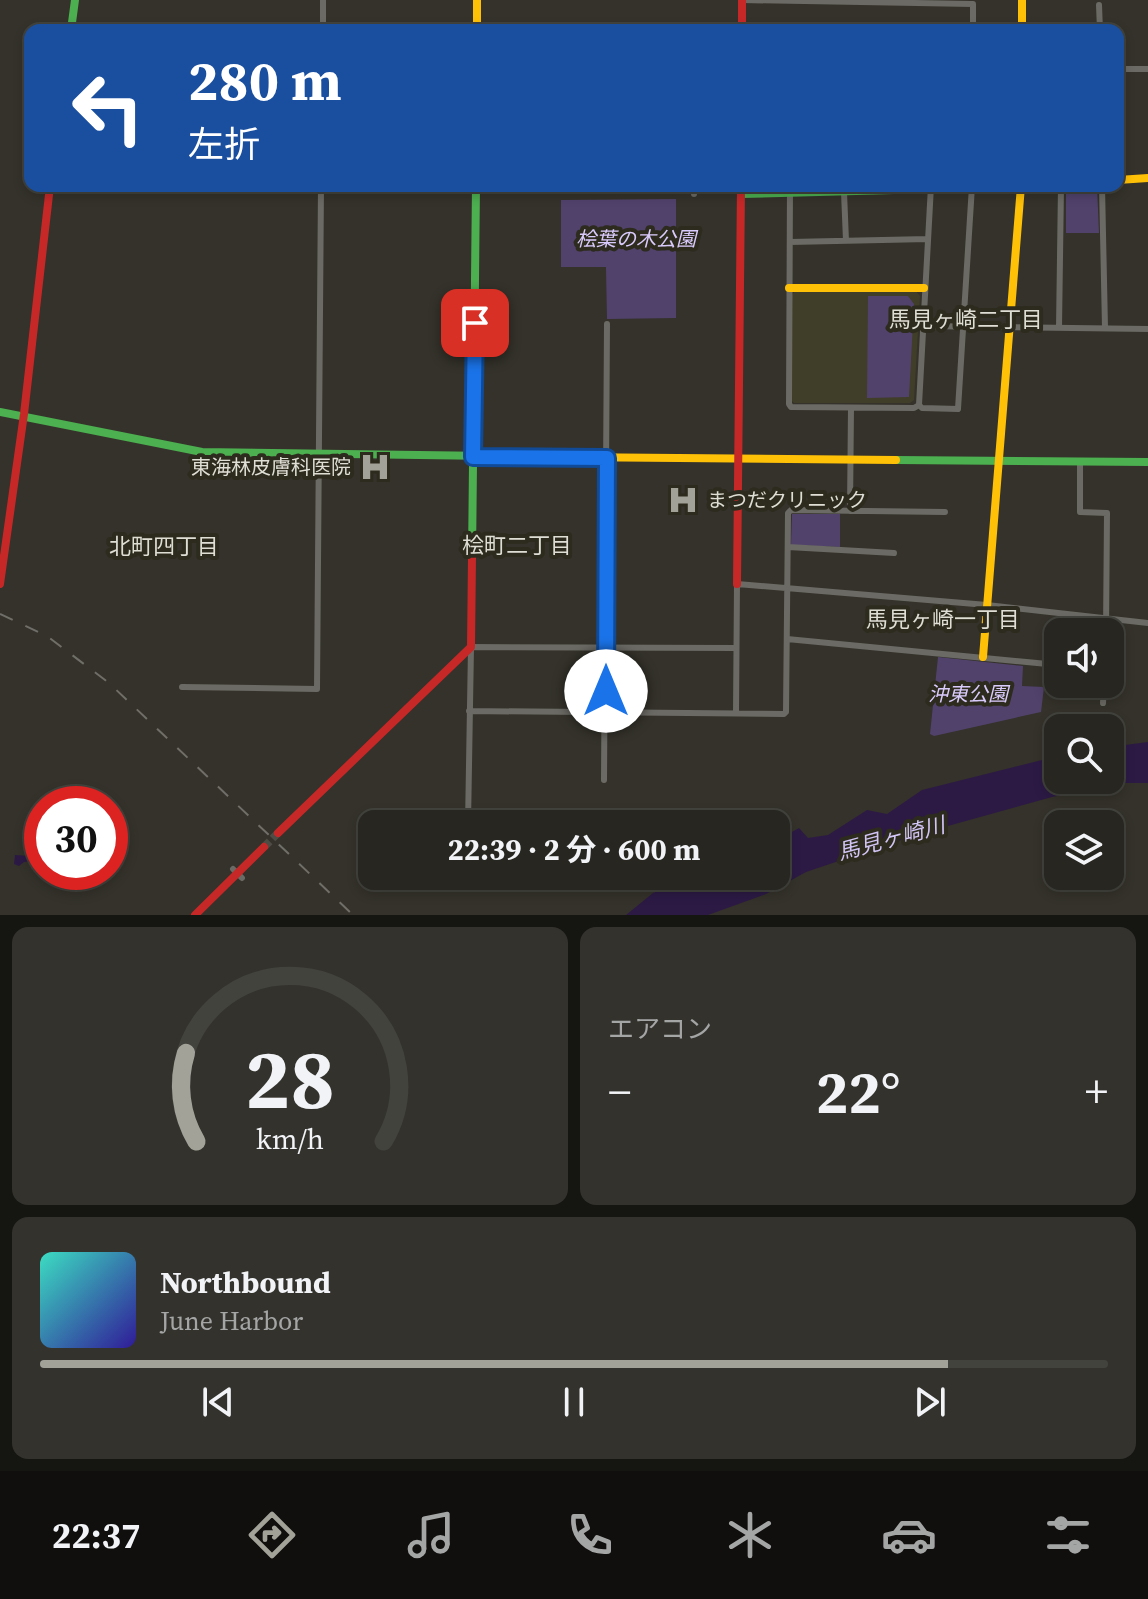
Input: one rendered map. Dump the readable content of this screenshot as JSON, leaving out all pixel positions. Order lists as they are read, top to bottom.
{
  "districts": [
    "馬見ヶ崎二丁目",
    "桧町二丁目",
    "北町四丁目",
    "馬見ヶ崎一丁目"
  ],
  "water": ["馬見ヶ崎川"],
  "parks": ["桧葉の木公園", "沖東公園"],
  "places": {
    "hospital": ["東海林皮膚科医院", "まつだクリニック"]
  },
  "page": {
    "turn": ["280 m", "左折"],
    "limit": "30",
    "trip": "22:39 · 2 分 · 600 m",
    "tile": "エアコン",
    "heat": ["−", "22°", "+"],
    "song": ["Northbound", "June Harbor"],
    "tabs": "22:37",
    "gauge": ["28", "km/h"]
  }
}
